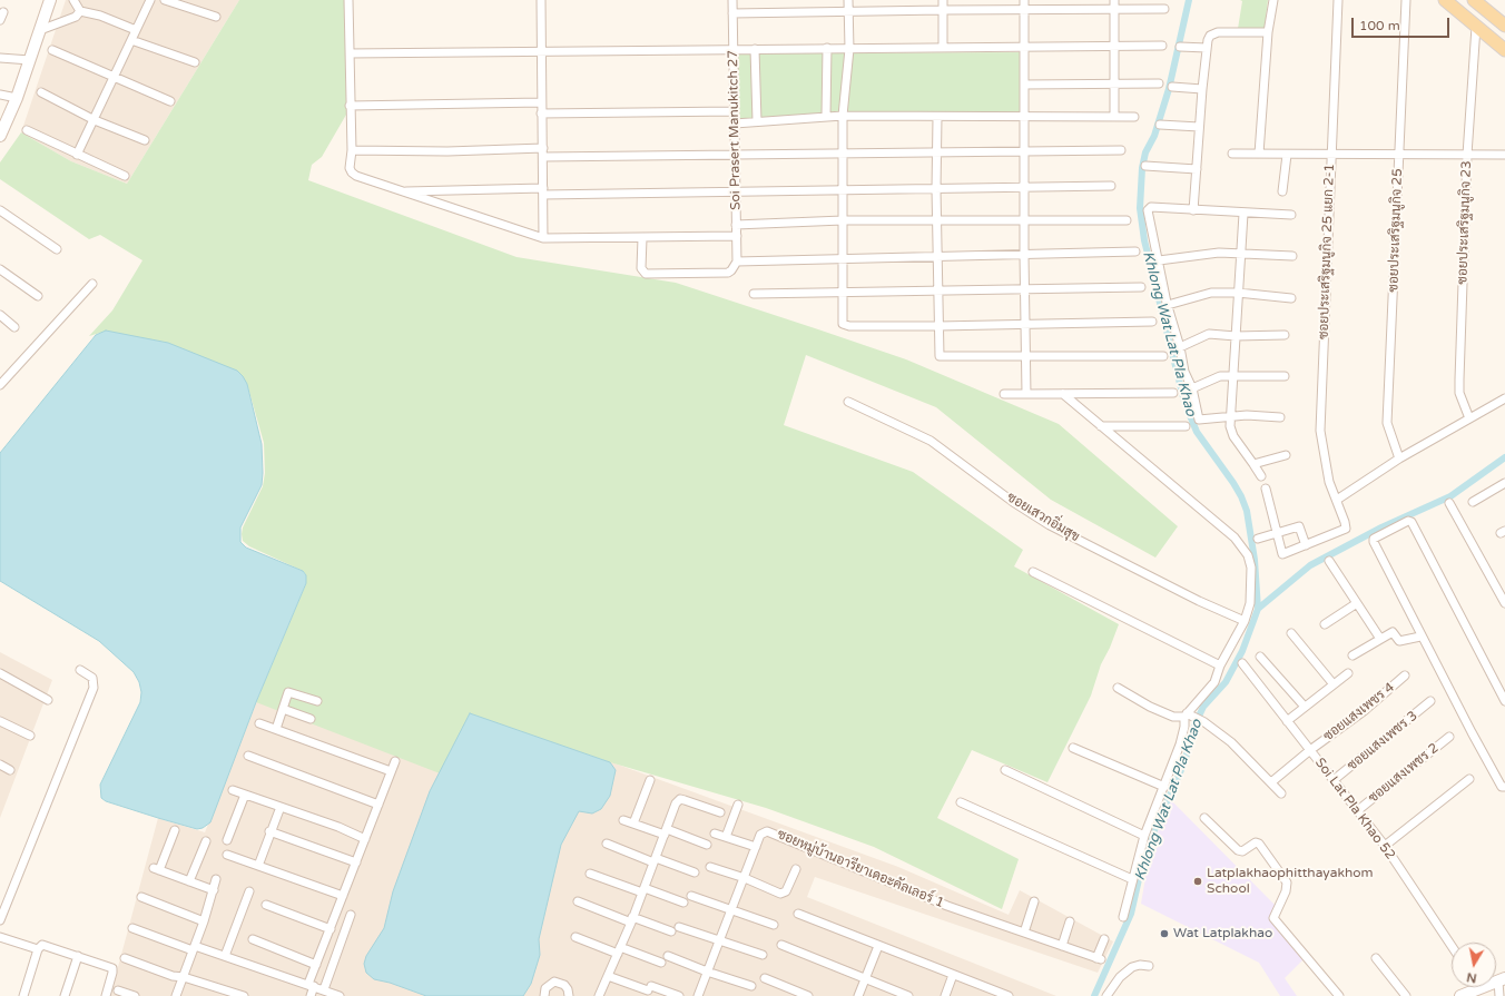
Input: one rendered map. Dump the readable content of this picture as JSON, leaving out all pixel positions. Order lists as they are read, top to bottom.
{
  "streets": {
    "street": [
      "Soi Prasert Manukitch 27",
      "ซอยประเสริฐมนูกิจ 23",
      "ซอยประเสริฐมนูกิจ 25",
      "ซอยประเสริฐมนูกิจ 25 แยก 2-1",
      "ซอยเสวกอิ่มสุข",
      "ซอยแสงเพชร 4",
      "ซอยแสงเพชร 3",
      "ซอยแสงเพชร 2",
      "Soi Lat Pla Khao 52",
      "ซอยหมู่บ้านอารียาเดอะคัลเลอร์ 1"
    ]
  },
  "crossings": [
    ["ซอยแสงเพชร 4", "Soi Lat Pla Khao 52"],
    ["ซอยแสงเพชร 3", "Soi Lat Pla Khao 52"],
    ["ซอยแสงเพชร 2", "Soi Lat Pla Khao 52"]
  ],
  "water": ["Khlong Wat Lat Pla Khao"],
  "places": ["Latplakhaophitthayakhom School", "Wat Latplakhao"],
  "scale_bar": "100 m",
  "north": "bottom"
}
